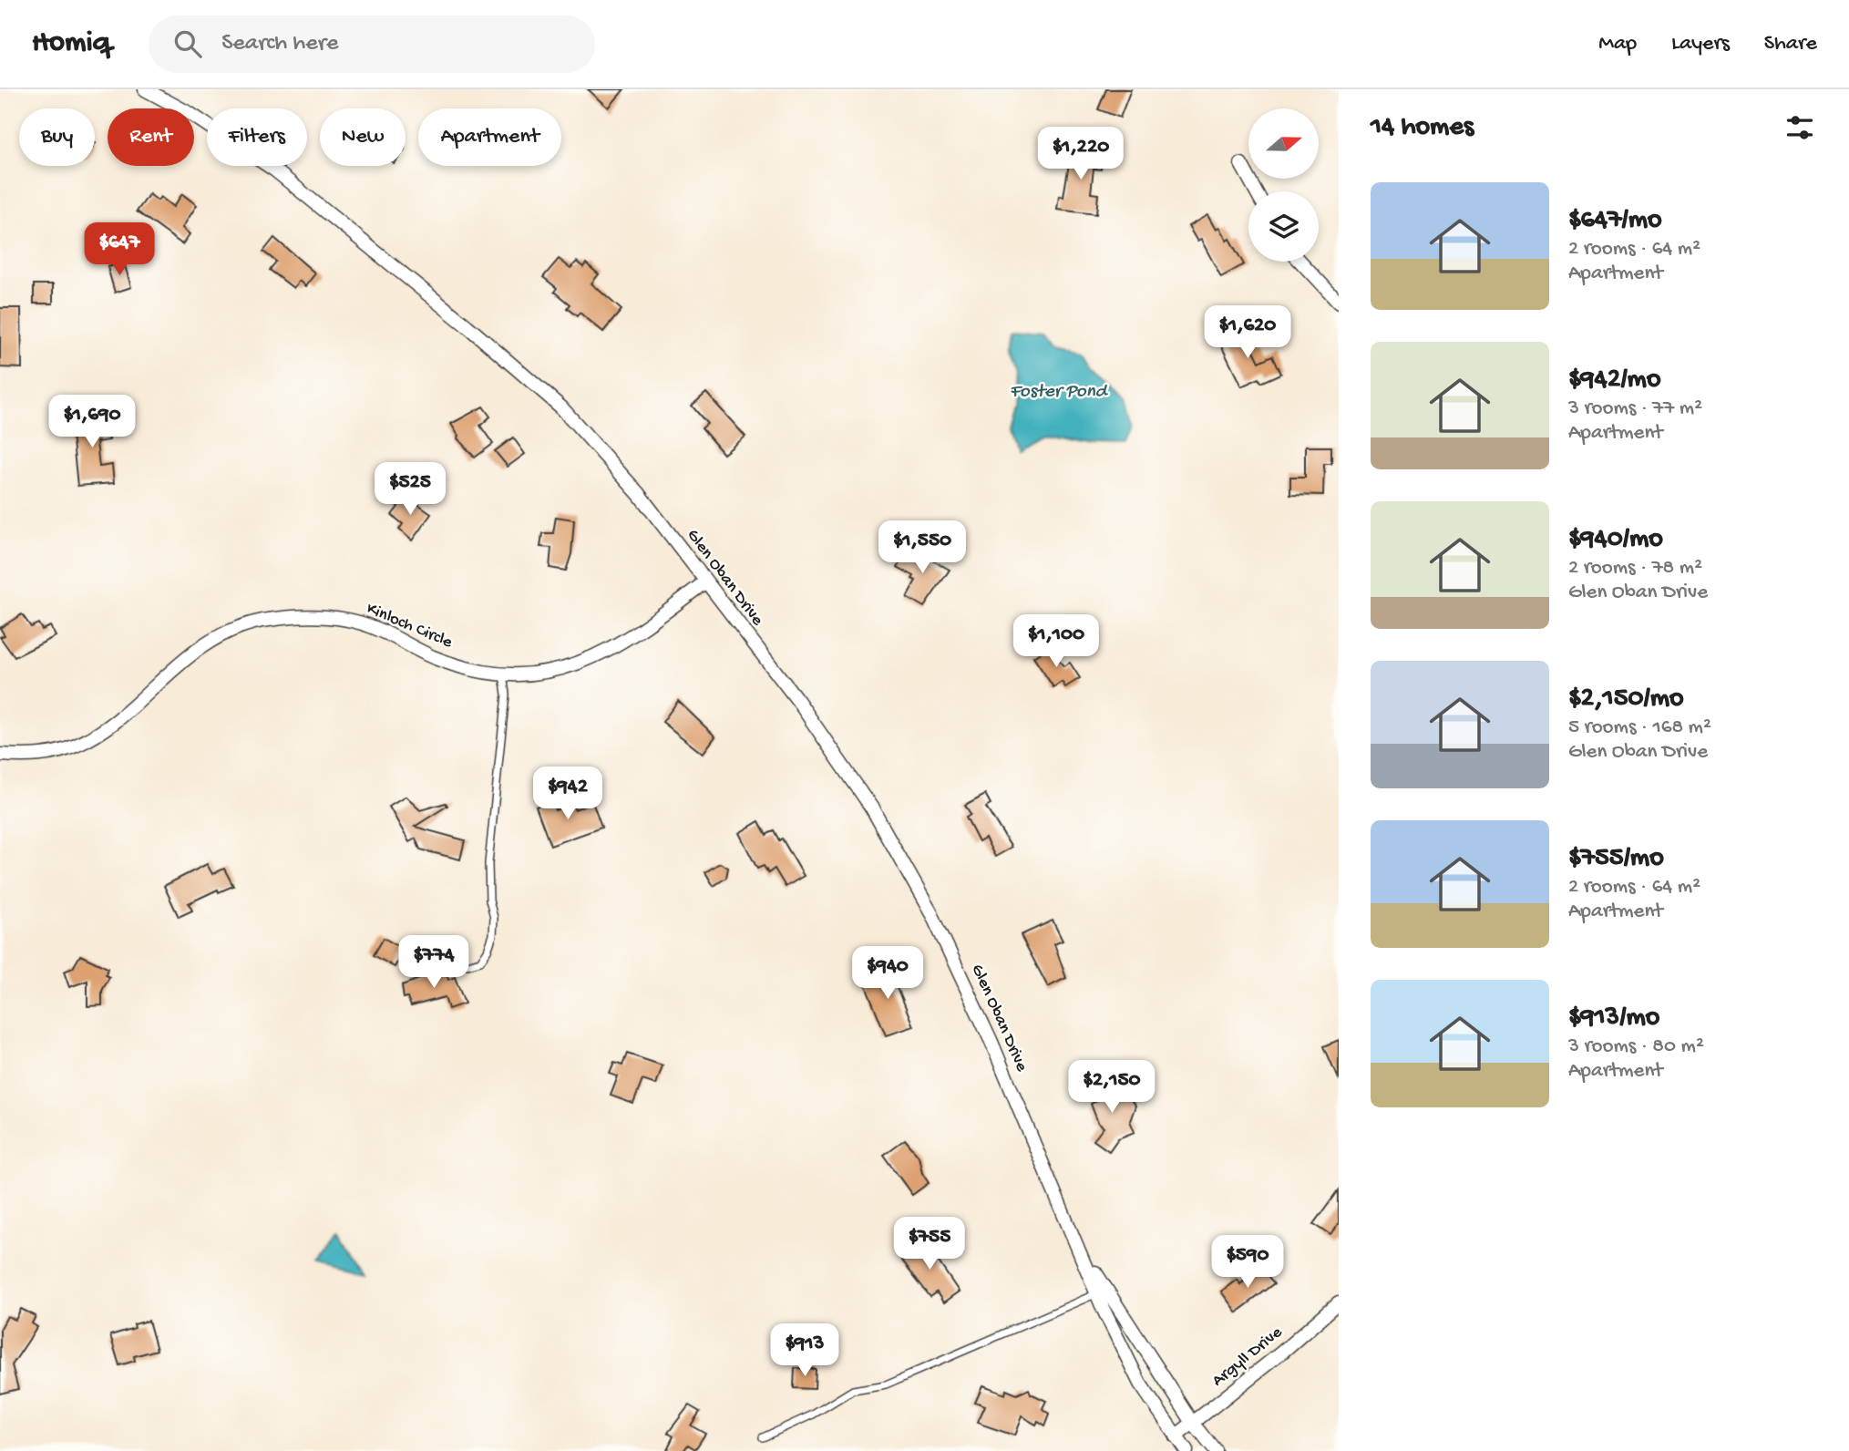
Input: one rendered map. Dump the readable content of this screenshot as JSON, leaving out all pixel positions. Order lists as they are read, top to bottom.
{
  "streets": {
    "street": ["Glen Oban Drive", "Kinloch Circle", "Argyll Drive"]
  },
  "crossings": [
    ["Glen Oban Drive", "Kinloch Circle"],
    ["Glen Oban Drive", "Argyll Drive"]
  ],
  "water": ["Foster Pond"],
  "north": "right",
  "page": {
    "header": "Homiq",
    "search": "Search here",
    "nav": ["Map", "Layers", "Share"],
    "heading": "14 homes",
    "chip": [
      "Buy",
      "Rent",
      "Filters",
      "New",
      "Apartment"
    ],
    "price": [
      "$1,220",
      "$647",
      "$1,620",
      "$1,690",
      "$525",
      "$1,550",
      "$1,100",
      "$942",
      "$774",
      "$940",
      "$2,150",
      "$755",
      "$590",
      "$913"
    ],
    "list": [
      {
        "name": "$647/mo",
        "note": "2 rooms · 64 m² · Apartment"
      },
      {
        "name": "$942/mo",
        "note": "3 rooms · 77 m² · Apartment"
      },
      {
        "name": "$940/mo",
        "note": "2 rooms · 78 m² · Glen Oban Drive"
      },
      {
        "name": "$2,150/mo",
        "note": "5 rooms · 168 m² · Glen Oban Drive"
      },
      {
        "name": "$755/mo",
        "note": "2 rooms · 64 m² · Apartment"
      },
      {
        "name": "$913/mo",
        "note": "3 rooms · 80 m² · Apartment"
      }
    ]
  }
}
